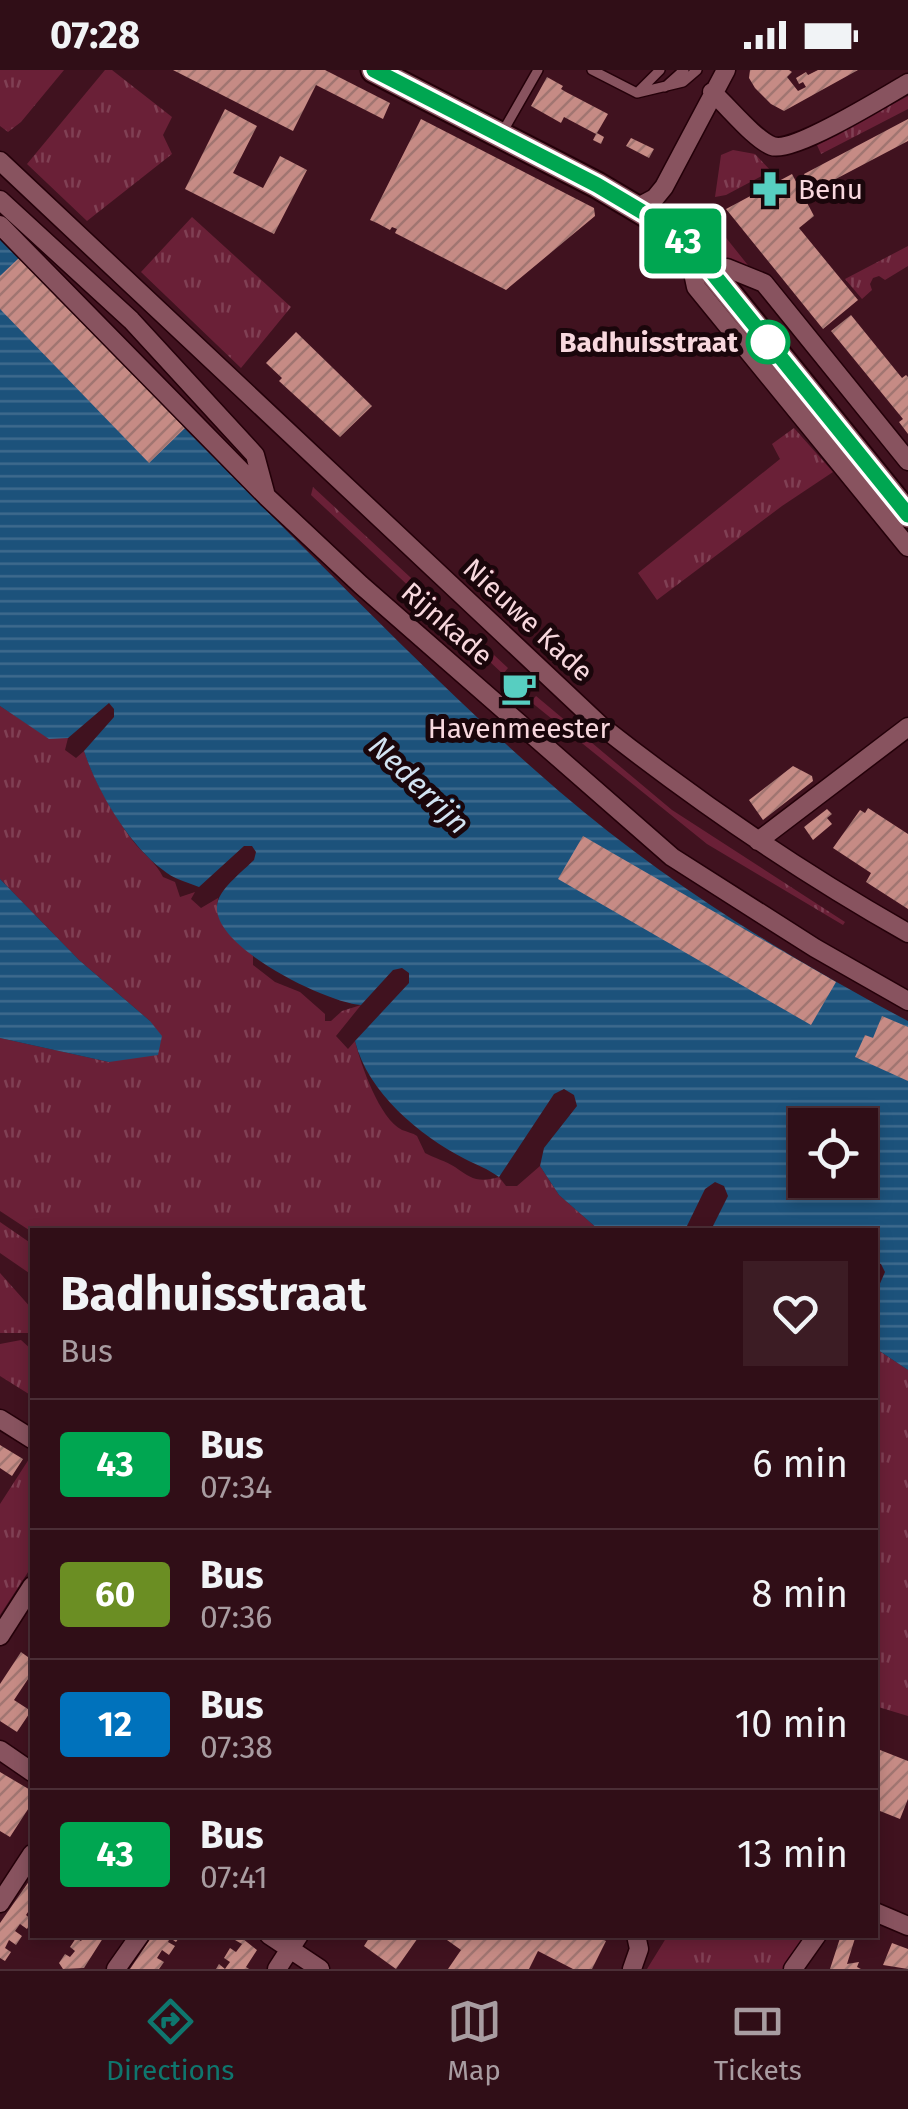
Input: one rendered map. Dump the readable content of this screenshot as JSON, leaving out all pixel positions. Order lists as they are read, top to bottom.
{
  "streets": {
    "street": ["Nieuwe Kade", "Rijnkade"]
  },
  "water": ["Nederrijn"],
  "places": {
    "pharmacy": ["Benu"],
    "other": ["Badhuisstraat"],
    "cafe": ["Havenmeester"]
  },
  "lines": ["bus line 43"],
  "page": {
    "status": "07:28",
    "on_map": "43",
    "heading": ["Badhuisstraat", "Bus"],
    "list": [
      {
        "mark": "43",
        "name": "Bus",
        "note": "07:34",
        "value": "6 min"
      },
      {
        "mark": "60",
        "name": "Bus",
        "note": "07:36",
        "value": "8 min"
      },
      {
        "mark": "12",
        "name": "Bus",
        "note": "07:38",
        "value": "10 min"
      },
      {
        "mark": "43",
        "name": "Bus",
        "note": "07:41",
        "value": "13 min"
      }
    ],
    "tabs": ["Directions", "Map", "Tickets"]
  }
}
